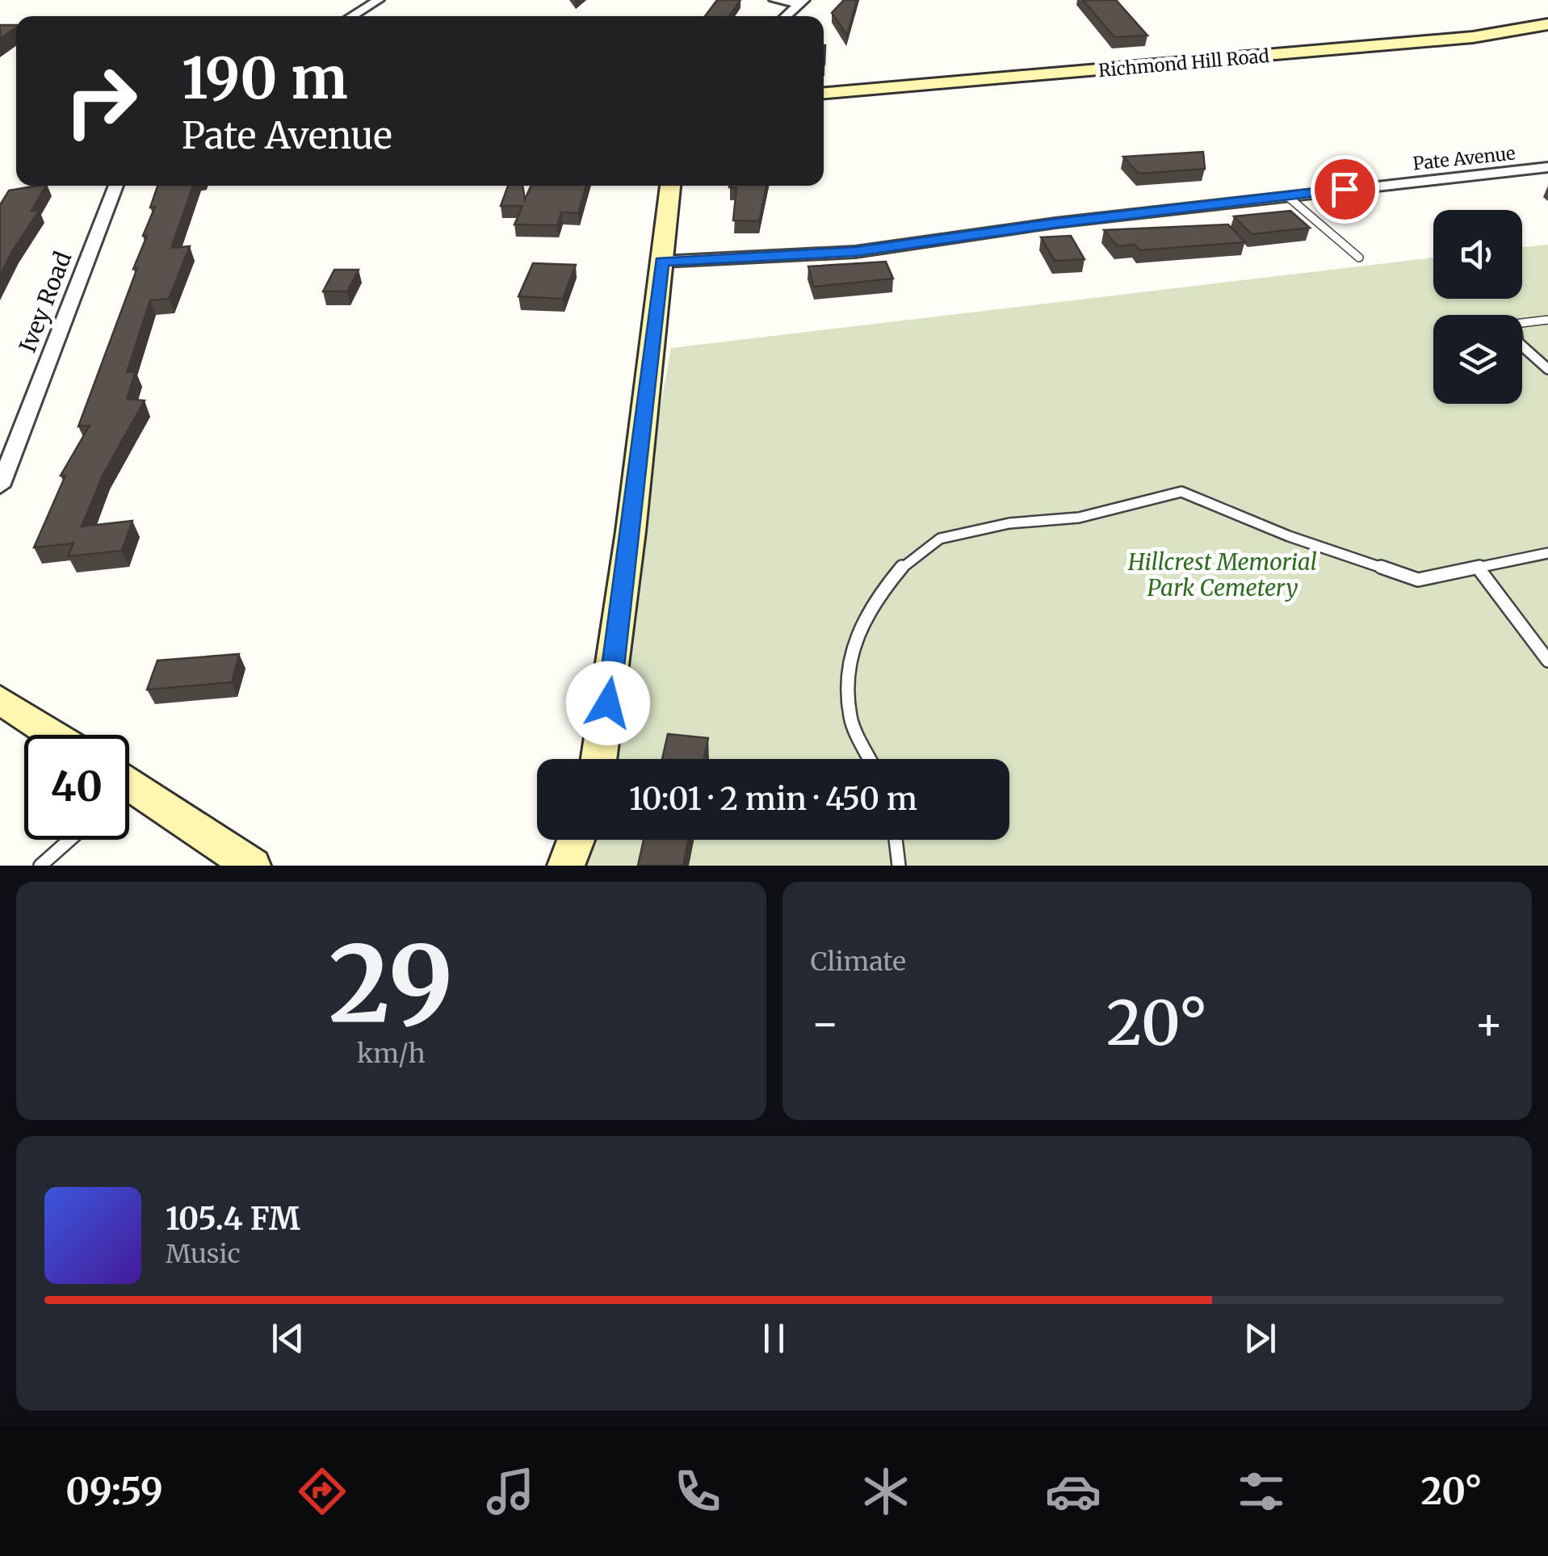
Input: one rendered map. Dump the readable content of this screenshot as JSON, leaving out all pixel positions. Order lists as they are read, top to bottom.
{
  "streets": {
    "street": ["Richmond Hill Road", "Pate Avenue", "Ivey Road"]
  },
  "parks": ["Hillcrest Memorial Park Cemetery"],
  "page": {
    "turn": ["190 m", "Pate Avenue"],
    "limit": "40",
    "trip": "10:01 · 2 min · 450 m",
    "tile": [
      ["29", "km/h"],
      "Climate"
    ],
    "heat": ["−", "20°", "+"],
    "song": ["105.4 FM", "Music"],
    "tabs": ["09:59", "20°"]
  }
}
